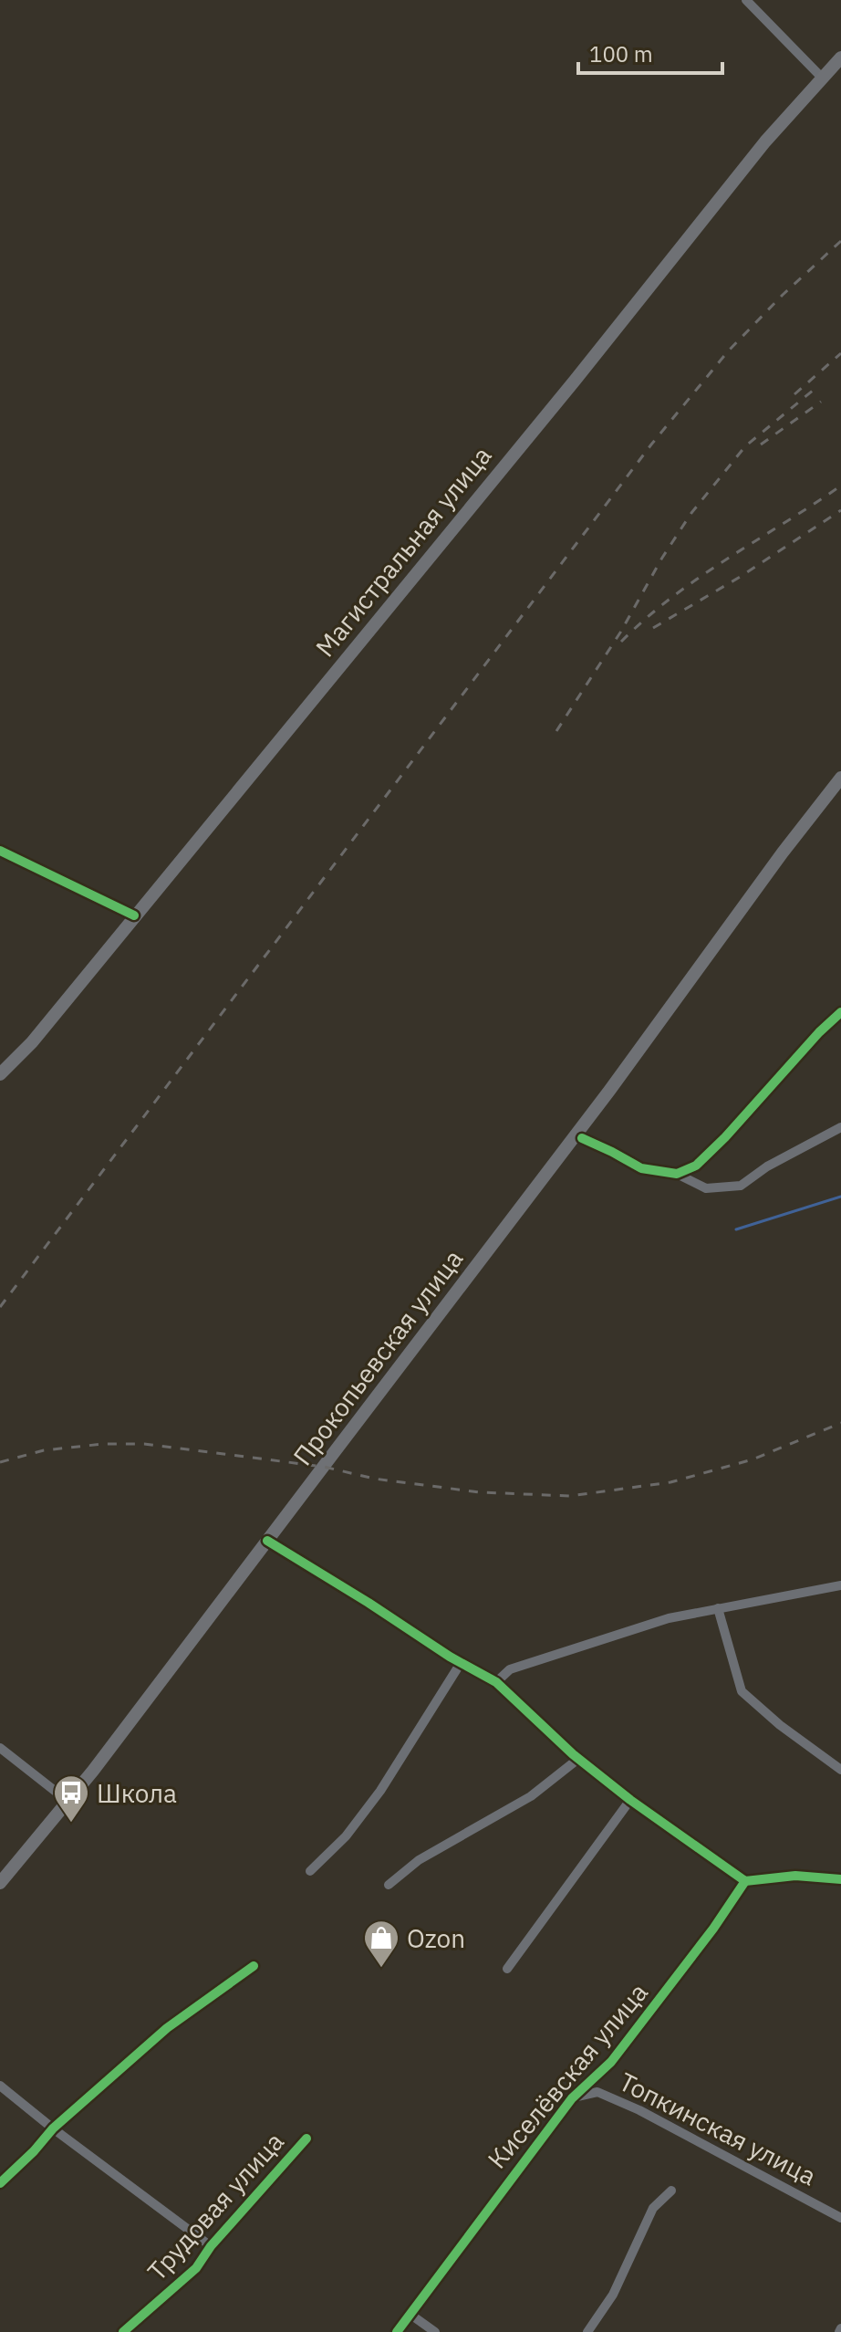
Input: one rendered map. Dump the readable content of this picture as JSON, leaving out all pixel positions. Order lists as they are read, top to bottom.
{
  "streets": {
    "main road": ["Магистральная улица", "Прокопьевская улица"],
    "street": ["Киселёвская улица", "Топкинская улица", "Трудовая улица"]
  },
  "crossings": [
    ["Киселёвская улица", "Топкинская улица"]
  ],
  "places": {
    "bus stop": ["Школа"],
    "shop": ["Ozon"]
  },
  "scale_bar": "100 m"
}
